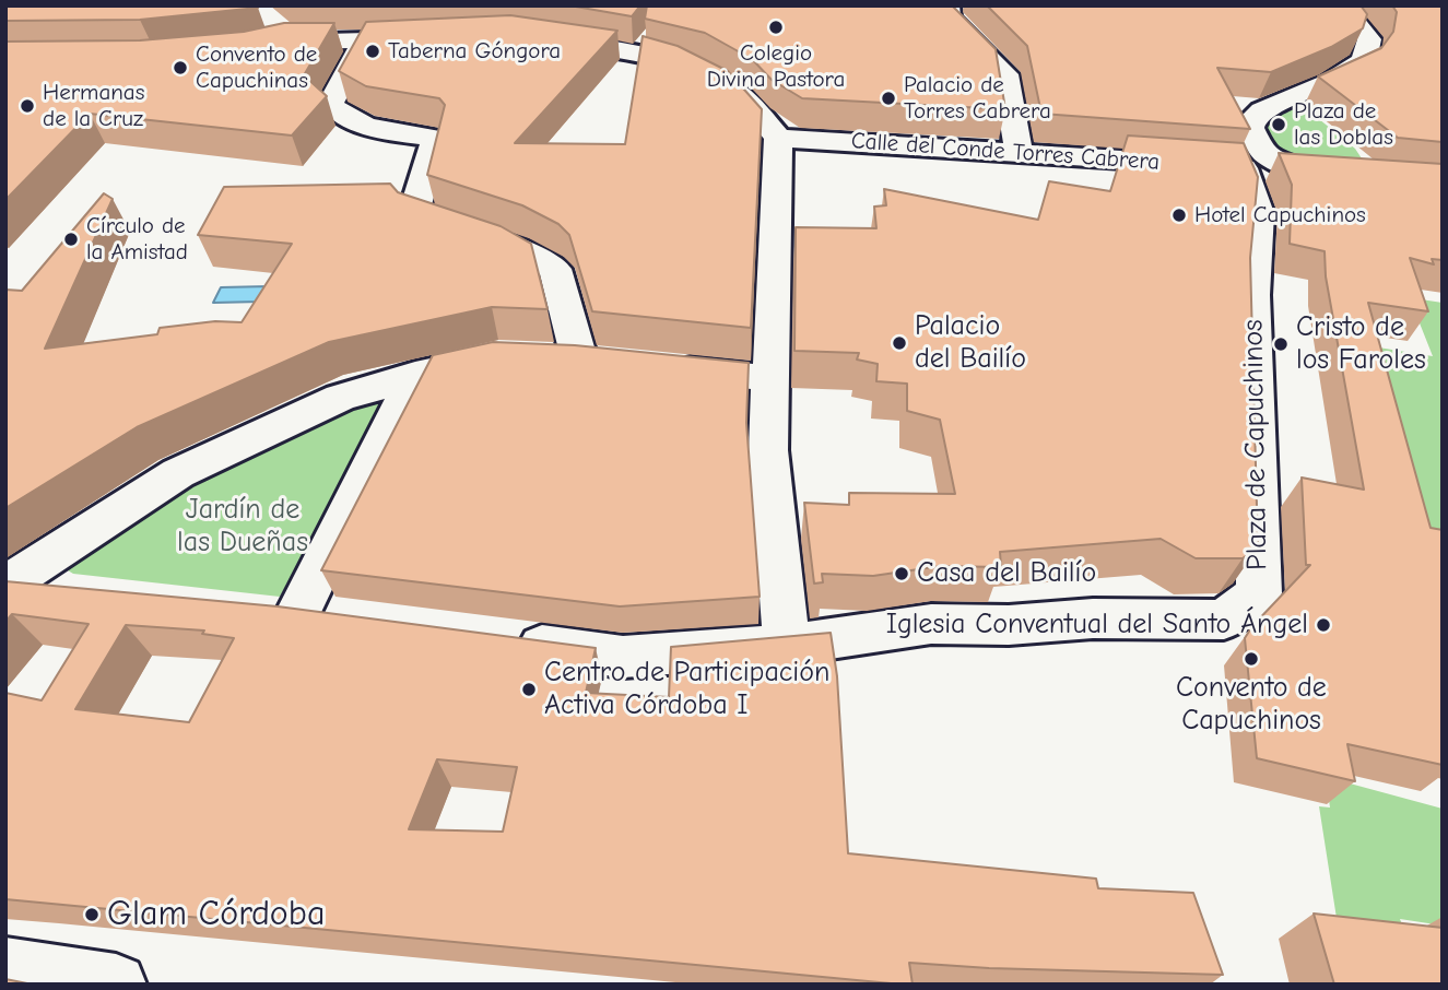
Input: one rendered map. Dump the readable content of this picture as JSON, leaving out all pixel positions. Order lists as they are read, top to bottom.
{
  "streets": {
    "street": ["Calle del Conde Torres Cabrera", "Plaza de Capuchinos"]
  },
  "crossings": [
    ["Calle del Conde Torres Cabrera", "Plaza de Capuchinos"]
  ],
  "parks": ["Jardín de las Dueñas"],
  "places": [
    "Colegio Divina Pastora",
    "Taberna Góngora",
    "Convento de Capuchinas",
    "Palacio de Torres Cabrera",
    "Hermanas de la Cruz",
    "Plaza de las Doblas",
    "Hotel Capuchinos",
    "Círculo de la Amistad",
    "Palacio del Bailío",
    "Cristo de los Faroles",
    "Casa del Bailío",
    "Iglesia Conventual del Santo Ángel",
    "Convento de Capuchinos",
    "Centro de Participación Activa Córdoba I",
    "Glam Córdoba"
  ]
}
